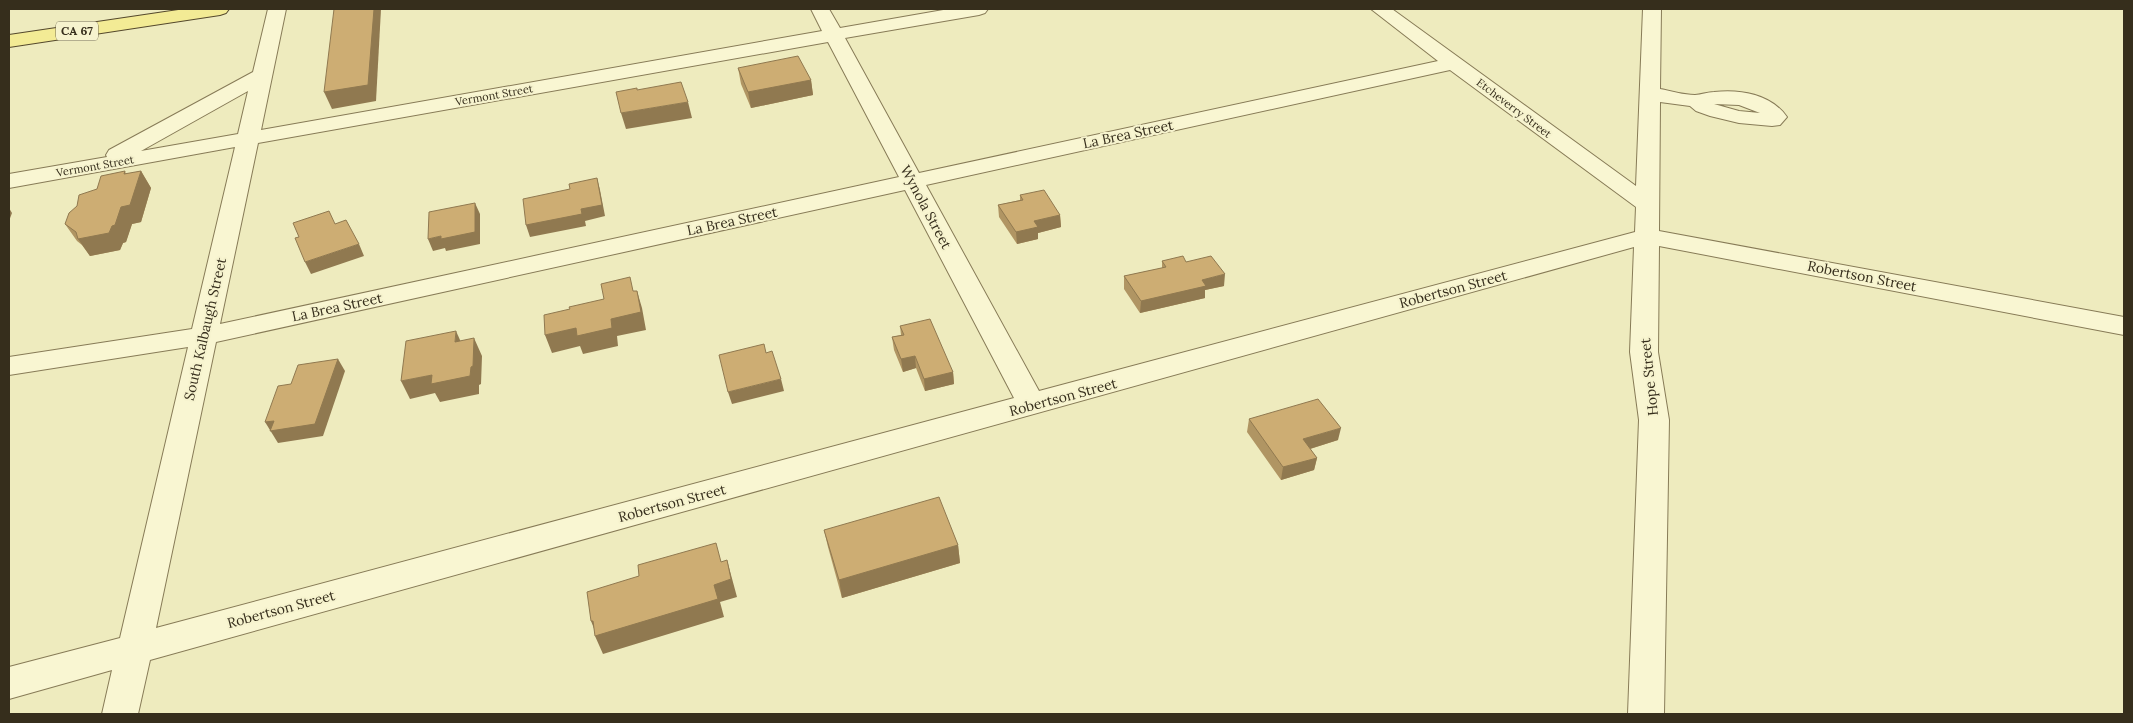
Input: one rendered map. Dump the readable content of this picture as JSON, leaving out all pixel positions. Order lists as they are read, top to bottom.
{
  "streets": {
    "main road": ["CA 67"],
    "street": [
      "Vermont Street",
      "Etcheverry Street",
      "La Brea Street",
      "Wynola Street",
      "Robertson Street",
      "South Kalbaugh Street",
      "Hope Street"
    ]
  },
  "crossings": [
    ["Vermont Street", "Wynola Street"],
    ["Vermont Street", "South Kalbaugh Street"],
    ["Etcheverry Street", "La Brea Street"],
    ["Etcheverry Street", "Hope Street"],
    ["La Brea Street", "Wynola Street"],
    ["La Brea Street", "South Kalbaugh Street"],
    ["Wynola Street", "Robertson Street"],
    ["Robertson Street", "South Kalbaugh Street"],
    ["Robertson Street", "Hope Street"]
  ]
}
